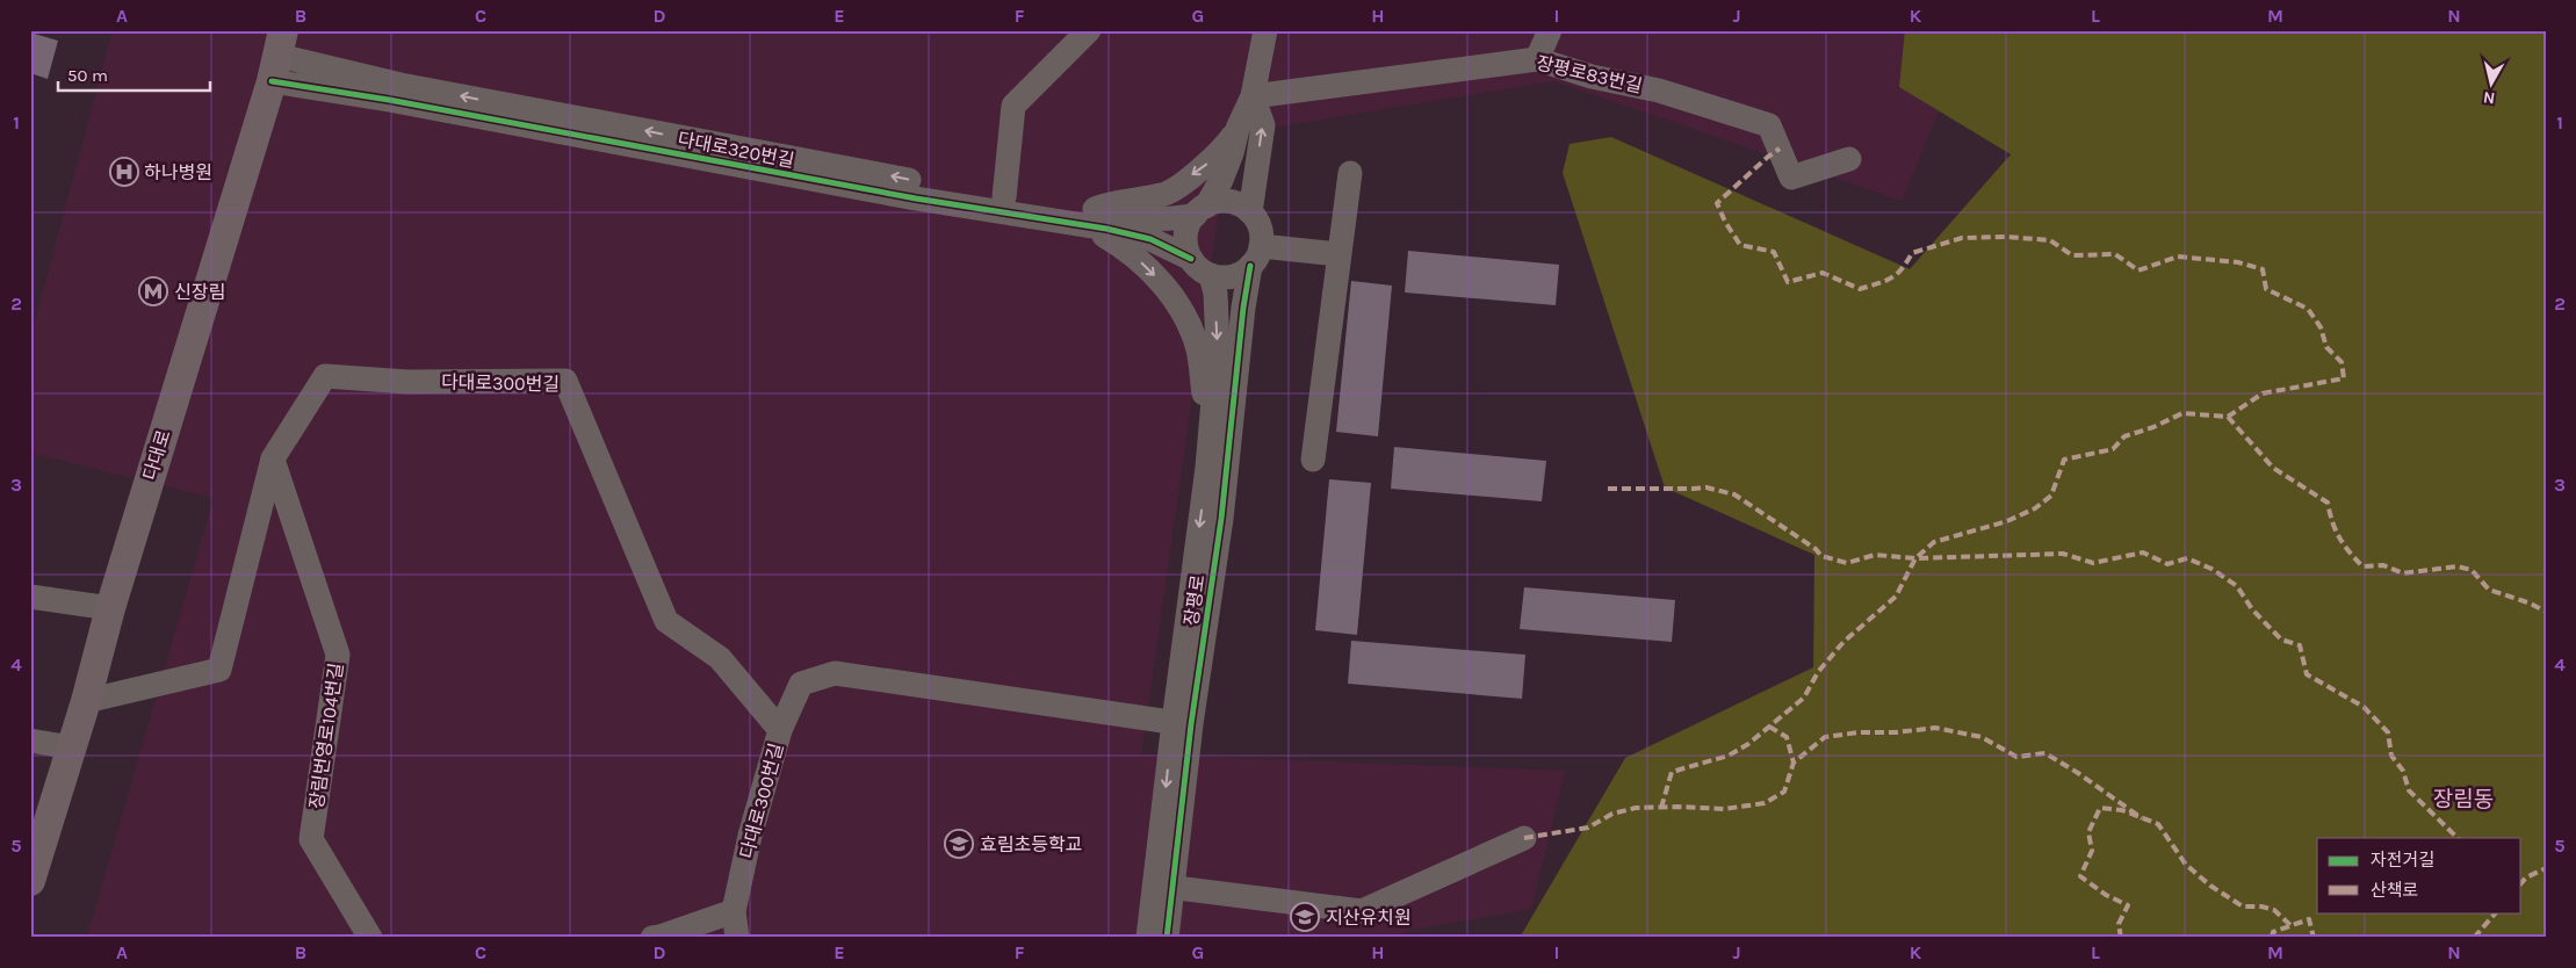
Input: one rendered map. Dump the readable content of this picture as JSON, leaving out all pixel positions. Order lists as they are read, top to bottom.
{
  "streets": {
    "main road": ["다대로"],
    "street": [
      "장평로83번길",
      "다대로320번길",
      "다대로300번길",
      "장평로",
      "장림번영로104번길"
    ]
  },
  "crossings": [
    ["다대로320번길", "다대로"],
    ["다대로320번길", "장평로"],
    ["다대로300번길", "다대로"],
    ["다대로300번길", "장림번영로104번길"]
  ],
  "districts": ["장림동"],
  "places": {
    "hospital": ["하나병원"],
    "metro station": ["신장림"],
    "school or university": ["효림초등학교", "지산유치원"]
  },
  "legend": ["자전거길", "산책로"],
  "scale_bar": "50 m",
  "north": "bottom",
  "grid": {
    "columns": [
      "A",
      "B",
      "C",
      "D",
      "E",
      "F",
      "G",
      "H",
      "I",
      "J",
      "K",
      "L",
      "M",
      "N"
    ],
    "rows": [
      "1",
      "2",
      "3",
      "4",
      "5"
    ]
  }
}
